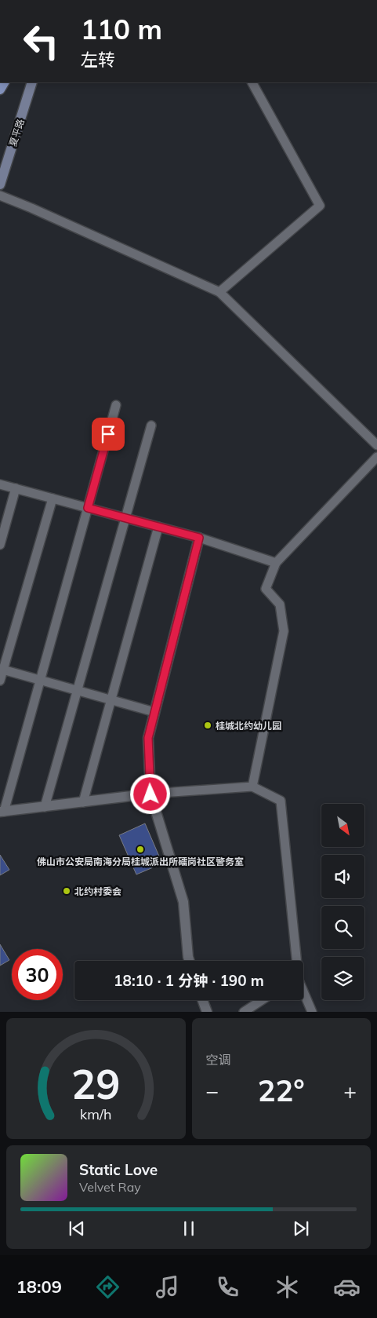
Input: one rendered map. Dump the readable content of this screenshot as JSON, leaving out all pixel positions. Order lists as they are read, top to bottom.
{
  "streets": {
    "main road": ["夏平路"]
  },
  "places": ["桂城北约幼儿园", "佛山市公安局南海分局桂城派出所礌岗社区警务室", "北约村委会"],
  "north": "bottom right",
  "page": {
    "turn": ["110 m", "左转"],
    "limit": "30",
    "trip": "18:10 · 1 分钟 · 190 m",
    "tile": "空调",
    "heat": ["−", "22°", "+"],
    "song": ["Static Love", "Velvet Ray"],
    "tabs": "18:09",
    "gauge": ["29", "km/h"]
  }
}
